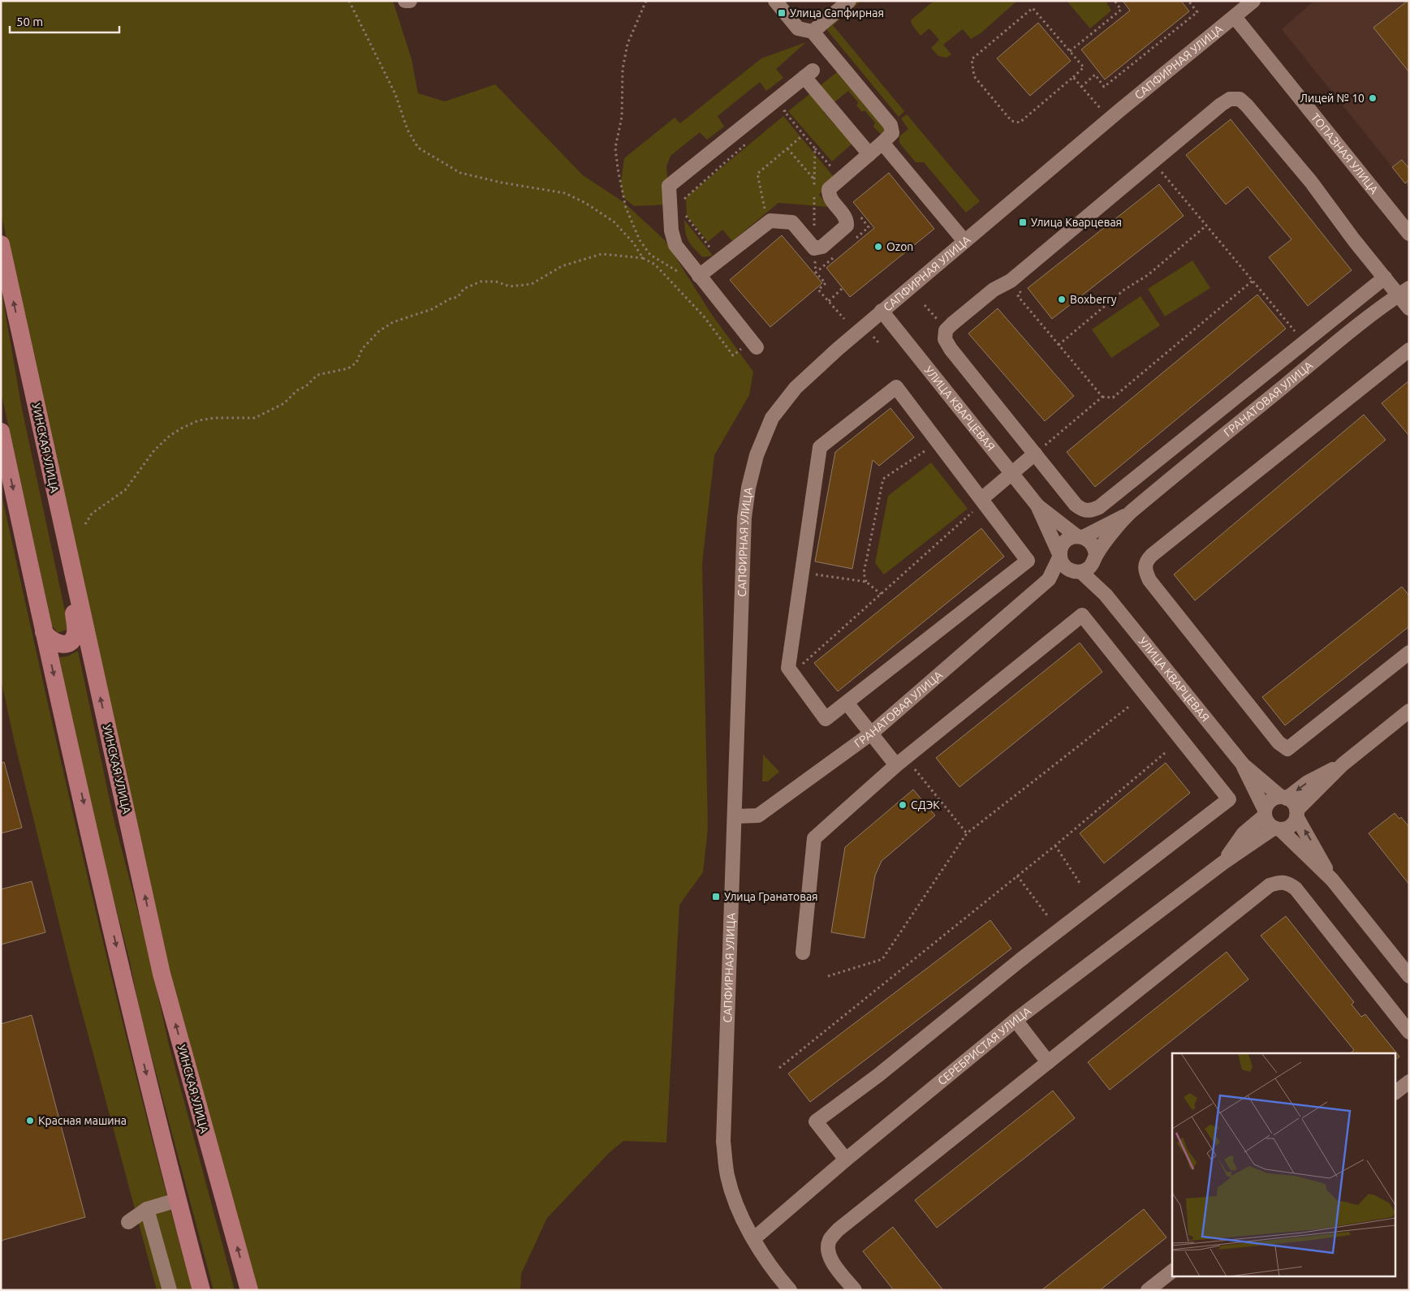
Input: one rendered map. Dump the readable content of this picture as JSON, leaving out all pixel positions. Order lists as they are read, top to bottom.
{
  "streets": {
    "main road": ["УИНСКАЯ УЛИЦА"],
    "street": [
      "САПФИРНАЯ УЛИЦА",
      "ТОПАЗНАЯ УЛИЦА",
      "ГРАНАТОВАЯ УЛИЦА",
      "УЛИЦА КВАРЦЕВАЯ",
      "СЕРЕБРИСТАЯ УЛИЦА"
    ]
  },
  "crossings": [
    ["САПФИРНАЯ УЛИЦА", "ТОПАЗНАЯ УЛИЦА"],
    ["САПФИРНАЯ УЛИЦА", "ГРАНАТОВАЯ УЛИЦА"],
    ["САПФИРНАЯ УЛИЦА", "УЛИЦА КВАРЦЕВАЯ"],
    ["САПФИРНАЯ УЛИЦА", "СЕРЕБРИСТАЯ УЛИЦА"]
  ],
  "places": {
    "transit": ["Улица Сапфирная", "Улица Кварцевая", "Улица Гранатовая"],
    "other": [
      "Лицей № 10",
      "Ozon",
      "Boxberry",
      "СДЭК",
      "Красная машина"
    ]
  },
  "scale_bar": "50 m"
}
